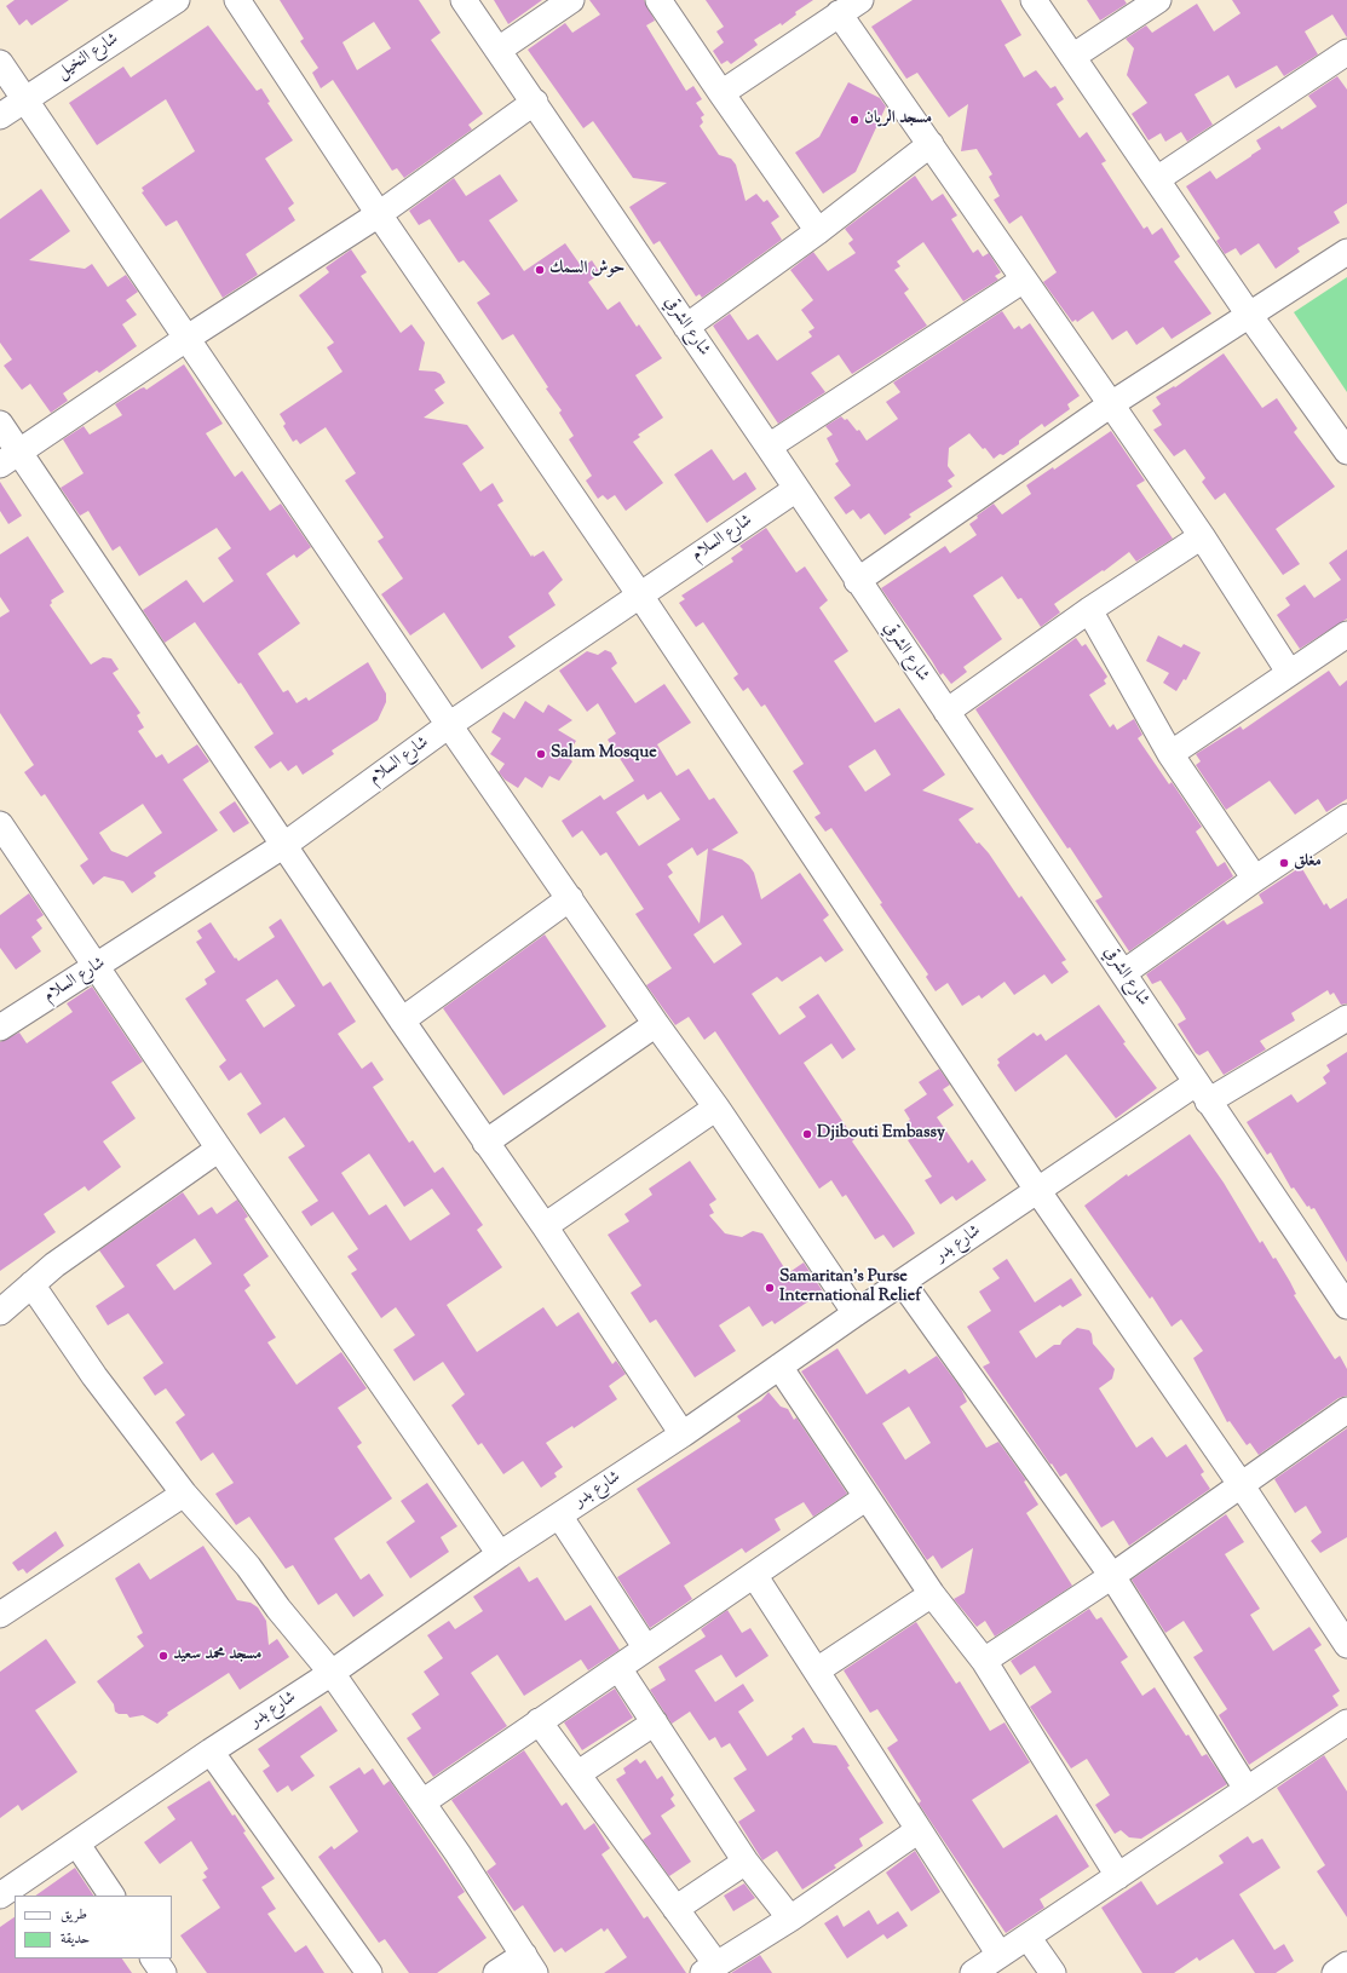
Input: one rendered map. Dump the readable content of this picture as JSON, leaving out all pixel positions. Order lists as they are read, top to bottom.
{
  "streets": {
    "street": [
      "شارع النخيل",
      "شارع الشرقي",
      "شارع السلام",
      "شارع بدر"
    ]
  },
  "crossings": [
    ["شارع الشرقي", "شارع السلام"],
    ["شارع الشرقي", "شارع بدر"]
  ],
  "places": [
    "مسجد الريان",
    "حوش السمك",
    "Salam Mosque",
    "مغلق",
    "Djibouti Embassy",
    "Samaritan’s Purse International Relief",
    "مسجد محمد سعيد"
  ],
  "legend": ["طريق", "حديقة"]
}
